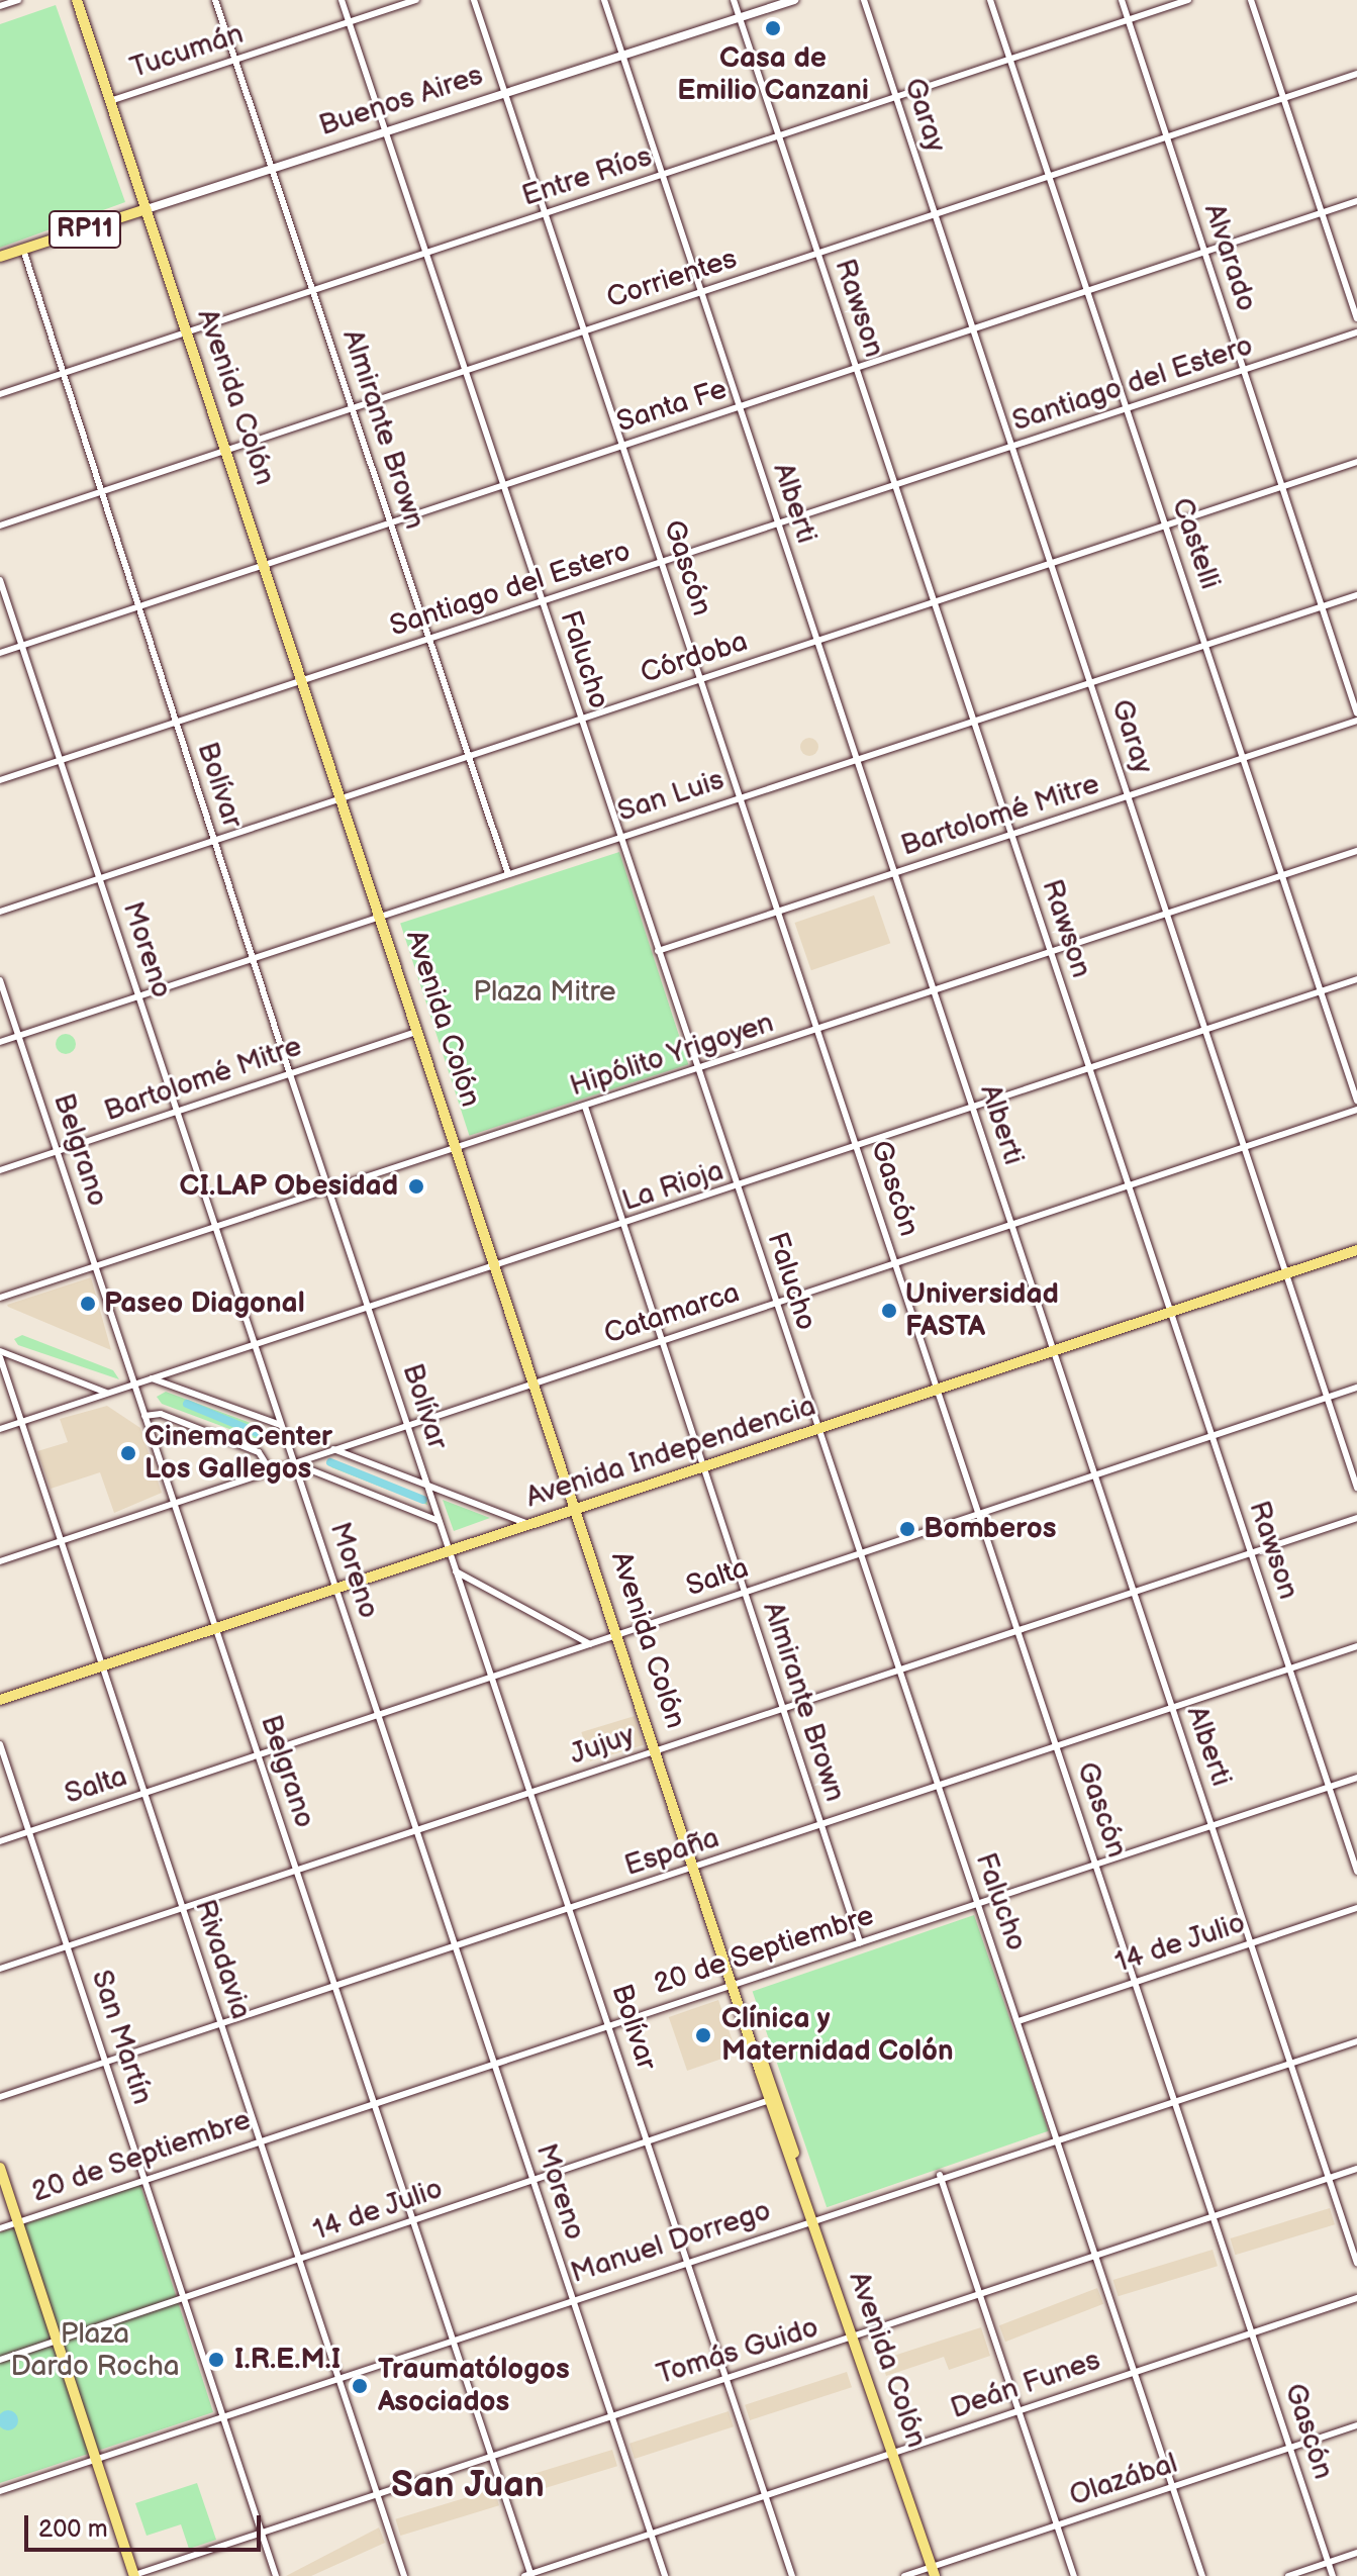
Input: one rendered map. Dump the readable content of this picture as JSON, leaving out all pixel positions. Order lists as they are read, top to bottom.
{
  "streets": {
    "main road": [
      "Buenos Aires",
      "RP11",
      "Avenida Colón",
      "Avenida Independencia"
    ],
    "street": [
      "Tucumán",
      "Garay",
      "Entre Ríos",
      "Alvarado",
      "Corrientes",
      "Rawson",
      "Santiago del Estero",
      "Santa Fe",
      "Almirante Brown",
      "Alberti",
      "Castelli",
      "Gascón",
      "Córdoba",
      "Falucho",
      "Bolívar",
      "San Luis",
      "Bartolomé Mitre",
      "Moreno",
      "Hipólito Yrigoyen",
      "Belgrano",
      "La Rioja",
      "Catamarca",
      "Salta",
      "Jujuy",
      "España",
      "14 de Julio",
      "20 de Septiembre",
      "Rivadavia",
      "San Martín",
      "Manuel Dorrego",
      "Tomás Guido",
      "Deán Funes",
      "Olazábal"
    ]
  },
  "crossings": [
    ["Tucumán", "Avenida Colón"],
    ["Tucumán", "Almirante Brown"],
    ["Tucumán", "Falucho"],
    ["Buenos Aires", "RP11"],
    ["Buenos Aires", "Rawson"],
    ["Buenos Aires", "Avenida Colón"],
    ["Buenos Aires", "Almirante Brown"],
    ["Buenos Aires", "Alberti"],
    ["Buenos Aires", "Gascón"],
    ["Buenos Aires", "Falucho"],
    ["Buenos Aires", "Bolívar"],
    ["Garay", "Entre Ríos"],
    ["Garay", "Corrientes"],
    ["Garay", "Santiago del Estero"],
    ["Garay", "Santa Fe"],
    ["Garay", "Córdoba"],
    ["Garay", "San Luis"],
    ["Garay", "Bartolomé Mitre"],
    ["Garay", "Hipólito Yrigoyen"],
    ["Garay", "La Rioja"],
    ["Garay", "Catamarca"],
    ["Garay", "Avenida Independencia"],
    ["Garay", "Salta"],
    ["Entre Ríos", "Alvarado"],
    ["Entre Ríos", "Rawson"],
    ["Entre Ríos", "Avenida Colón"],
    ["Entre Ríos", "Almirante Brown"],
    ["Entre Ríos", "Alberti"],
    ["Entre Ríos", "Castelli"],
    ["Entre Ríos", "Gascón"],
    ["Entre Ríos", "Falucho"],
    ["Entre Ríos", "Bolívar"],
    ["RP11", "Bolívar"],
    ["Alvarado", "Corrientes"],
    ["Alvarado", "Santiago del Estero"],
    ["Alvarado", "Santa Fe"],
    ["Alvarado", "Córdoba"],
    ["Alvarado", "San Luis"],
    ["Corrientes", "Rawson"],
    ["Corrientes", "Avenida Colón"],
    ["Corrientes", "Almirante Brown"],
    ["Corrientes", "Alberti"],
    ["Corrientes", "Castelli"],
    ["Corrientes", "Gascón"],
    ["Corrientes", "Falucho"],
    ["Corrientes", "Bolívar"],
    ["Rawson", "Santiago del Estero"],
    ["Rawson", "Santa Fe"],
    ["Rawson", "Córdoba"],
    ["Rawson", "San Luis"],
    ["Rawson", "Bartolomé Mitre"],
    ["Rawson", "Hipólito Yrigoyen"],
    ["Rawson", "La Rioja"],
    ["Rawson", "Catamarca"],
    ["Rawson", "Avenida Independencia"],
    ["Rawson", "Salta"],
    ["Rawson", "Jujuy"],
    ["Rawson", "España"],
    ["Rawson", "20 de Septiembre"],
    ["Santiago del Estero", "Avenida Colón"],
    ["Santiago del Estero", "Almirante Brown"],
    ["Santiago del Estero", "Alberti"],
    ["Santiago del Estero", "Castelli"],
    ["Santiago del Estero", "Gascón"],
    ["Santiago del Estero", "Falucho"],
    ["Santiago del Estero", "Bolívar"],
    ["Santiago del Estero", "Moreno"],
    ["Avenida Colón", "Santa Fe"],
    ["Avenida Colón", "Córdoba"],
    ["Avenida Colón", "San Luis"],
    ["Avenida Colón", "Bartolomé Mitre"],
    ["Avenida Colón", "Hipólito Yrigoyen"],
    ["Avenida Colón", "La Rioja"],
    ["Avenida Colón", "Catamarca"],
    ["Avenida Colón", "Avenida Independencia"],
    ["Avenida Colón", "Salta"],
    ["Avenida Colón", "Jujuy"],
    ["Avenida Colón", "España"],
    ["Avenida Colón", "14 de Julio"],
    ["Avenida Colón", "20 de Septiembre"],
    ["Avenida Colón", "Manuel Dorrego"],
    ["Avenida Colón", "Tomás Guido"],
    ["Avenida Colón", "Deán Funes"],
    ["Avenida Colón", "Olazábal"],
    ["Santa Fe", "Almirante Brown"],
    ["Santa Fe", "Alberti"],
    ["Santa Fe", "Castelli"],
    ["Santa Fe", "Gascón"],
    ["Santa Fe", "Falucho"],
    ["Santa Fe", "Bolívar"],
    ["Santa Fe", "Moreno"],
    ["Almirante Brown", "Córdoba"],
    ["Almirante Brown", "San Luis"],
    ["Almirante Brown", "Hipólito Yrigoyen"],
    ["Almirante Brown", "La Rioja"],
    ["Almirante Brown", "Catamarca"],
    ["Almirante Brown", "Avenida Independencia"],
    ["Almirante Brown", "Salta"],
    ["Almirante Brown", "Jujuy"],
    ["Almirante Brown", "España"],
    ["Almirante Brown", "20 de Septiembre"],
    ["Alberti", "Córdoba"],
    ["Alberti", "San Luis"],
    ["Alberti", "Bartolomé Mitre"],
    ["Alberti", "Hipólito Yrigoyen"],
    ["Alberti", "La Rioja"],
    ["Alberti", "Catamarca"],
    ["Alberti", "Avenida Independencia"],
    ["Alberti", "Salta"],
    ["Alberti", "Jujuy"],
    ["Alberti", "España"],
    ["Alberti", "14 de Julio"],
    ["Alberti", "20 de Septiembre"],
    ["Alberti", "Manuel Dorrego"],
    ["Alberti", "Tomás Guido"],
    ["Castelli", "Córdoba"],
    ["Castelli", "San Luis"],
    ["Castelli", "Bartolomé Mitre"],
    ["Castelli", "Hipólito Yrigoyen"],
    ["Castelli", "La Rioja"],
    ["Gascón", "Córdoba"],
    ["Gascón", "San Luis"],
    ["Gascón", "Bartolomé Mitre"],
    ["Gascón", "Hipólito Yrigoyen"],
    ["Gascón", "La Rioja"],
    ["Gascón", "Catamarca"],
    ["Gascón", "Avenida Independencia"],
    ["Gascón", "Salta"],
    ["Gascón", "Jujuy"],
    ["Gascón", "España"],
    ["Gascón", "14 de Julio"],
    ["Gascón", "20 de Septiembre"],
    ["Gascón", "Manuel Dorrego"],
    ["Gascón", "Tomás Guido"],
    ["Gascón", "Deán Funes"],
    ["Gascón", "Olazábal"],
    ["Córdoba", "Falucho"],
    ["Córdoba", "Bolívar"],
    ["Córdoba", "Moreno"],
    ["Falucho", "San Luis"],
    ["Falucho", "Bartolomé Mitre"],
    ["Falucho", "Hipólito Yrigoyen"],
    ["Falucho", "La Rioja"],
    ["Falucho", "Catamarca"],
    ["Falucho", "Avenida Independencia"],
    ["Falucho", "Salta"],
    ["Falucho", "Jujuy"],
    ["Falucho", "España"],
    ["Falucho", "14 de Julio"],
    ["Falucho", "20 de Septiembre"],
    ["Falucho", "Manuel Dorrego"],
    ["Falucho", "Tomás Guido"],
    ["Falucho", "Deán Funes"],
    ["Falucho", "Olazábal"],
    ["Bolívar", "San Luis"],
    ["Bolívar", "Bartolomé Mitre"],
    ["Bolívar", "Hipólito Yrigoyen"],
    ["Bolívar", "La Rioja"],
    ["Bolívar", "Catamarca"],
    ["Bolívar", "Avenida Independencia"],
    ["Bolívar", "Salta"],
    ["Bolívar", "Jujuy"],
    ["Bolívar", "España"],
    ["Bolívar", "14 de Julio"],
    ["Bolívar", "20 de Septiembre"],
    ["Bolívar", "Manuel Dorrego"],
    ["Bolívar", "Tomás Guido"],
    ["Bolívar", "Deán Funes"],
    ["San Luis", "Moreno"],
    ["San Luis", "Belgrano"],
    ["Bartolomé Mitre", "Moreno"],
    ["Bartolomé Mitre", "Belgrano"],
    ["Moreno", "Hipólito Yrigoyen"],
    ["Moreno", "La Rioja"],
    ["Moreno", "Catamarca"],
    ["Moreno", "Avenida Independencia"],
    ["Moreno", "Salta"],
    ["Moreno", "Jujuy"],
    ["Moreno", "España"],
    ["Moreno", "14 de Julio"],
    ["Moreno", "20 de Septiembre"],
    ["Moreno", "Manuel Dorrego"],
    ["Moreno", "Tomás Guido"],
    ["Moreno", "Deán Funes"],
    ["Hipólito Yrigoyen", "Belgrano"],
    ["Belgrano", "La Rioja"],
    ["Belgrano", "Catamarca"],
    ["Belgrano", "Avenida Independencia"],
    ["Belgrano", "Salta"],
    ["Belgrano", "Jujuy"],
    ["Belgrano", "España"],
    ["Belgrano", "14 de Julio"],
    ["Belgrano", "20 de Septiembre"],
    ["Belgrano", "Manuel Dorrego"],
    ["Belgrano", "Tomás Guido"],
    ["Belgrano", "Deán Funes"],
    ["La Rioja", "Rivadavia"],
    ["Catamarca", "Rivadavia"],
    ["Avenida Independencia", "Rivadavia"],
    ["Salta", "Rivadavia"],
    ["Salta", "San Martín"],
    ["Jujuy", "Rivadavia"],
    ["Jujuy", "San Martín"],
    ["España", "Rivadavia"],
    ["España", "San Martín"],
    ["14 de Julio", "Rivadavia"],
    ["14 de Julio", "San Martín"],
    ["20 de Septiembre", "Rivadavia"],
    ["20 de Septiembre", "San Martín"],
    ["Rivadavia", "Manuel Dorrego"],
    ["Rivadavia", "Tomás Guido"],
    ["San Martín", "Manuel Dorrego"],
    ["San Martín", "Tomás Guido"]
  ],
  "districts": ["San Juan"],
  "parks": ["Plaza Mitre", "Plaza Dardo Rocha"],
  "places": [
    "Casa de Emilio Canzani",
    "CI.LAP Obesidad",
    "Paseo Diagonal",
    "Universidad FASTA",
    "CinemaCenter Los Gallegos",
    "Bomberos",
    "Clínica y Maternidad Colón",
    "I.R.E.M.I",
    "Traumatólogos Asociados"
  ],
  "scale_bar": "200 m"
}
